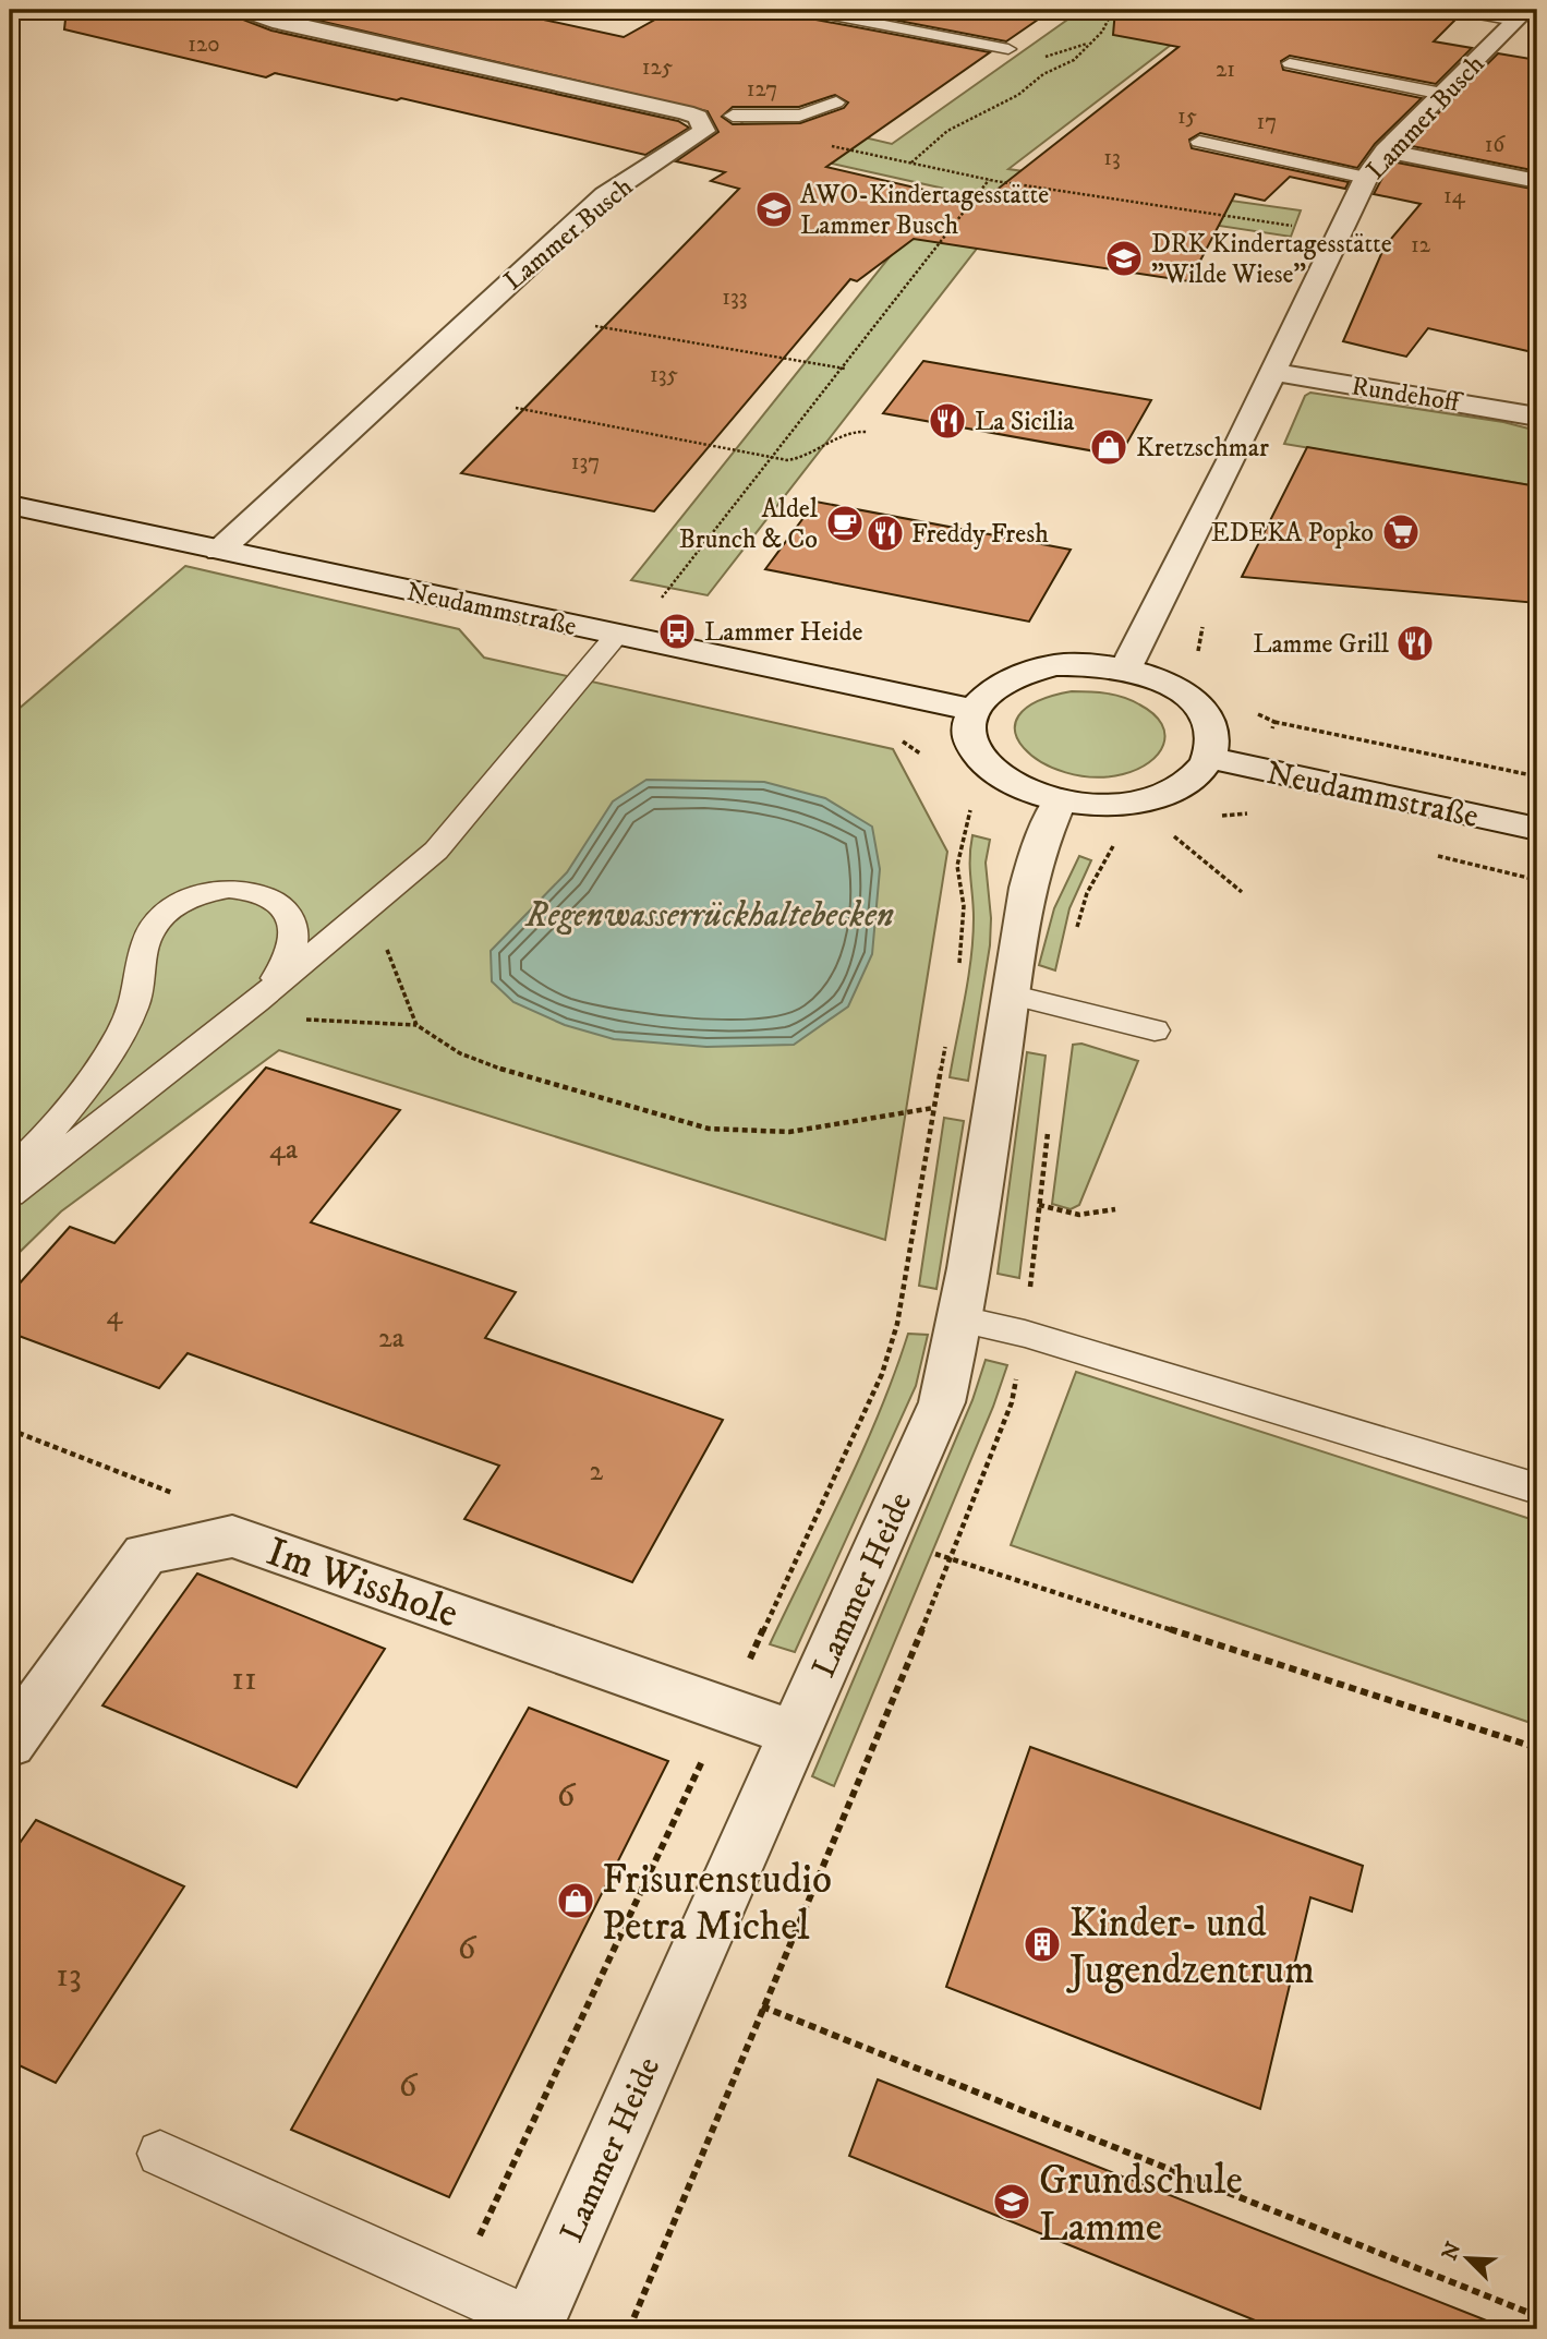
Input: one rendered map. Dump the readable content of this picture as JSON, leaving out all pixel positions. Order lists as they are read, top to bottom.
{
  "streets": {
    "street": [
      "Lammer Busch",
      "Rundehoff",
      "Neudammstraße",
      "Im Wisshole",
      "Lammer Heide"
    ]
  },
  "crossings": [
    ["Lammer Busch", "Rundehoff"],
    ["Lammer Busch", "Neudammstraße"],
    ["Lammer Busch", "Lammer Heide"],
    ["Neudammstraße", "Lammer Heide"],
    ["Im Wisshole", "Lammer Heide"]
  ],
  "water": ["Regenwasserrückhaltebecken"],
  "places": {
    "school or university": ["AWO-Kindertagesstätte Lammer Busch", "DRK Kindertagesstätte \"Wilde Wiese\"", "Grundschule Lamme"],
    "restaurant": ["La Sicilia", "Freddy Fresh", "Lamme Grill"],
    "shop": ["Kretzschmar", "Frisurenstudio Petra Michel"],
    "cafe": ["Aldel Brunch & Co"],
    "supermarket": ["EDEKA Popko"],
    "bus stop": ["Lammer Heide"],
    "building": ["Kinder- und Jugendzentrum"]
  },
  "house_numbers": [
    "120",
    "125",
    "21",
    "127",
    "15",
    "17",
    "16",
    "13",
    "14",
    "12",
    "133",
    "135",
    "137",
    "4a",
    "4",
    "2a",
    "2",
    "11",
    "6",
    "6",
    "13",
    "6"
  ],
  "north": "top left"
}
